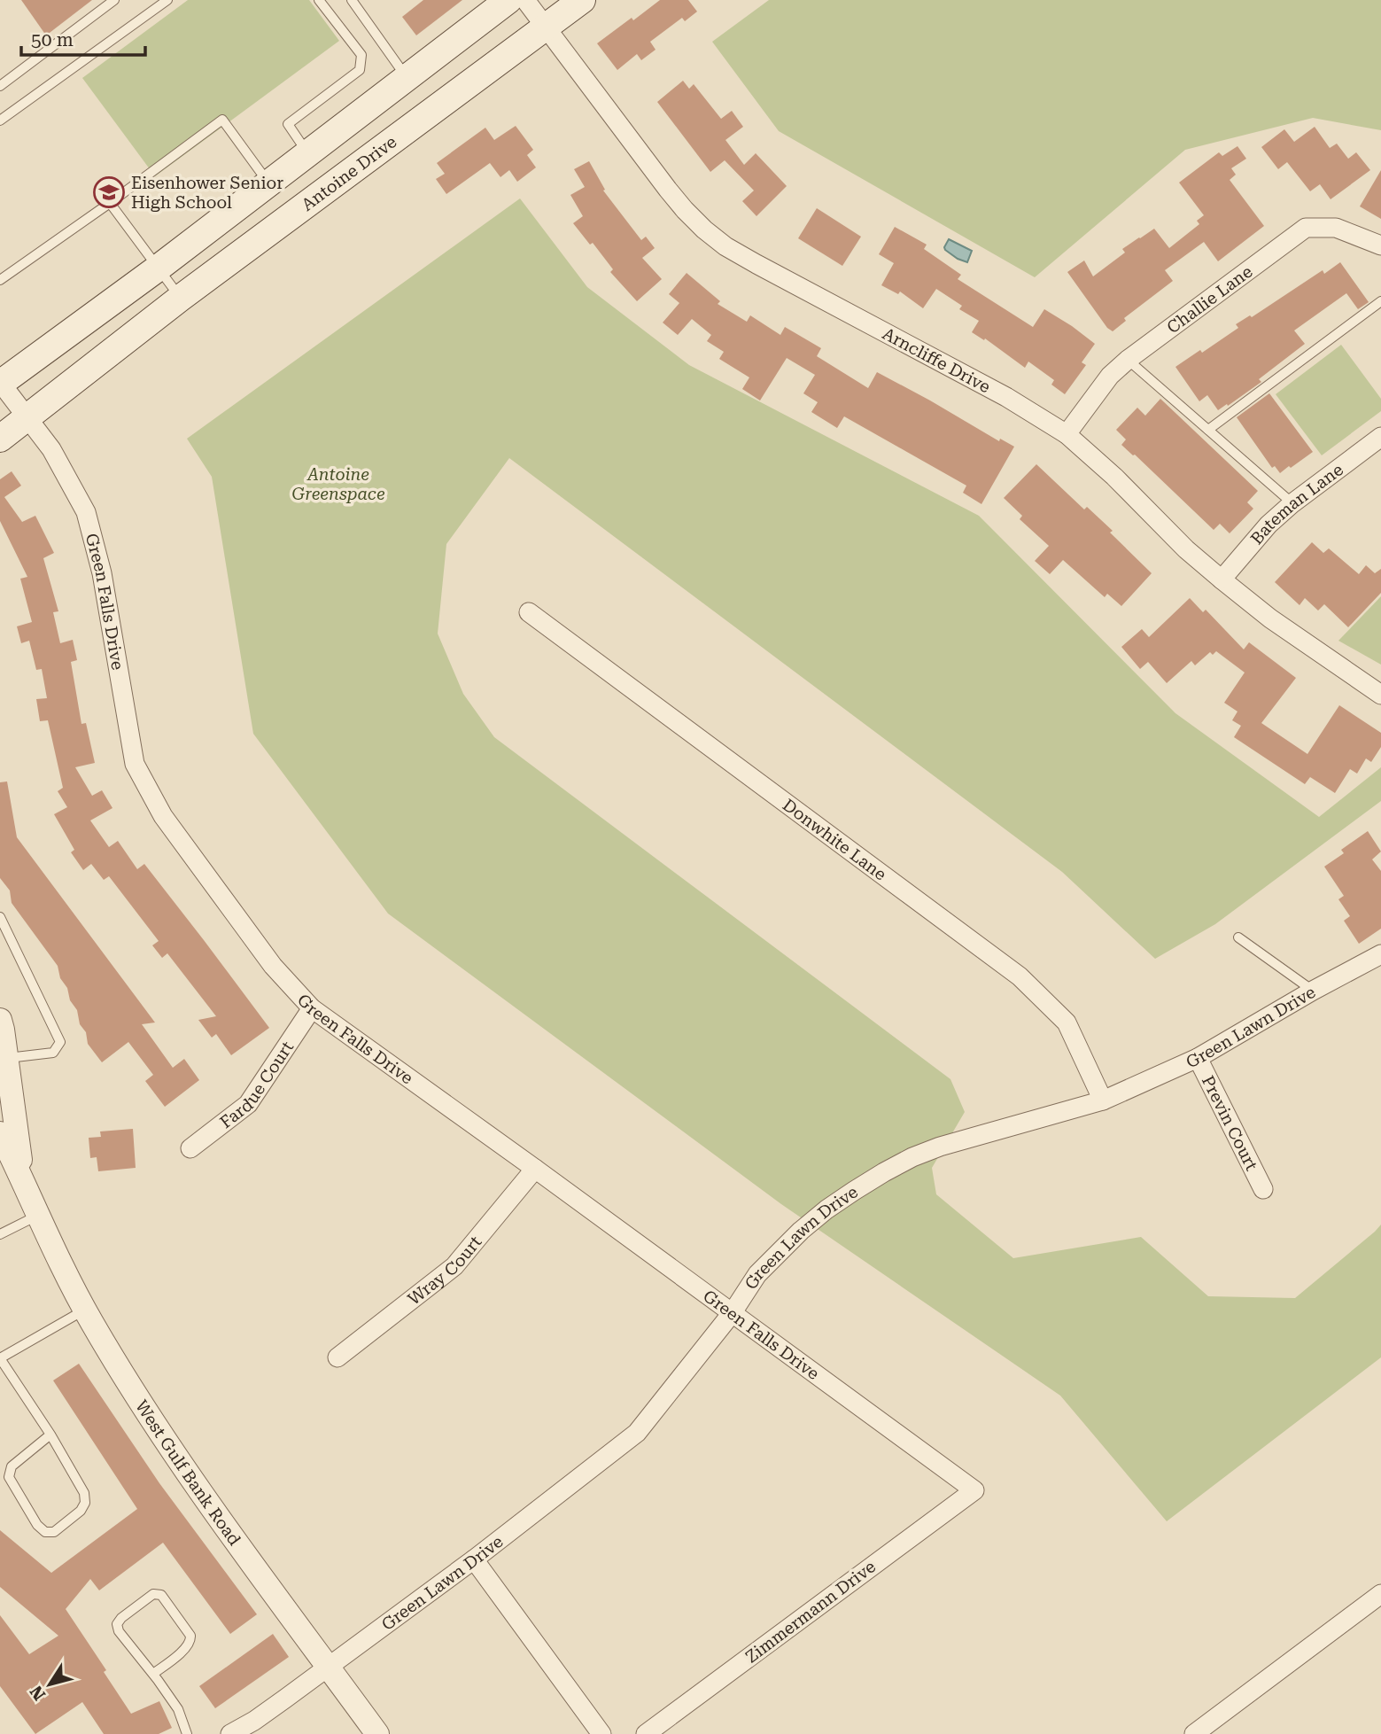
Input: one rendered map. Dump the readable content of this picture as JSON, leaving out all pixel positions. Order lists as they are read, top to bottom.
{
  "streets": {
    "main road": ["Antoine Drive"],
    "street": [
      "Challie Lane",
      "Arncliffe Drive",
      "Bateman Lane",
      "Green Falls Drive",
      "Donwhite Lane",
      "Green Lawn Drive",
      "Fardue Court",
      "Previn Court",
      "Wray Court",
      "West Gulf Bank Road",
      "Zimmermann Drive"
    ]
  },
  "crossings": [
    ["Antoine Drive", "Arncliffe Drive"],
    ["Antoine Drive", "Green Falls Drive"],
    ["Challie Lane", "Arncliffe Drive"],
    ["Arncliffe Drive", "Bateman Lane"],
    ["Green Falls Drive", "Green Lawn Drive"],
    ["Green Falls Drive", "Fardue Court"],
    ["Green Falls Drive", "Wray Court"],
    ["Green Falls Drive", "Zimmermann Drive"],
    ["Donwhite Lane", "Green Lawn Drive"],
    ["Green Lawn Drive", "Previn Court"],
    ["Green Lawn Drive", "West Gulf Bank Road"]
  ],
  "parks": ["Antoine Greenspace"],
  "places": {
    "school or university": ["Eisenhower Senior High School"]
  },
  "scale_bar": "50 m",
  "north": "bottom left"
}
